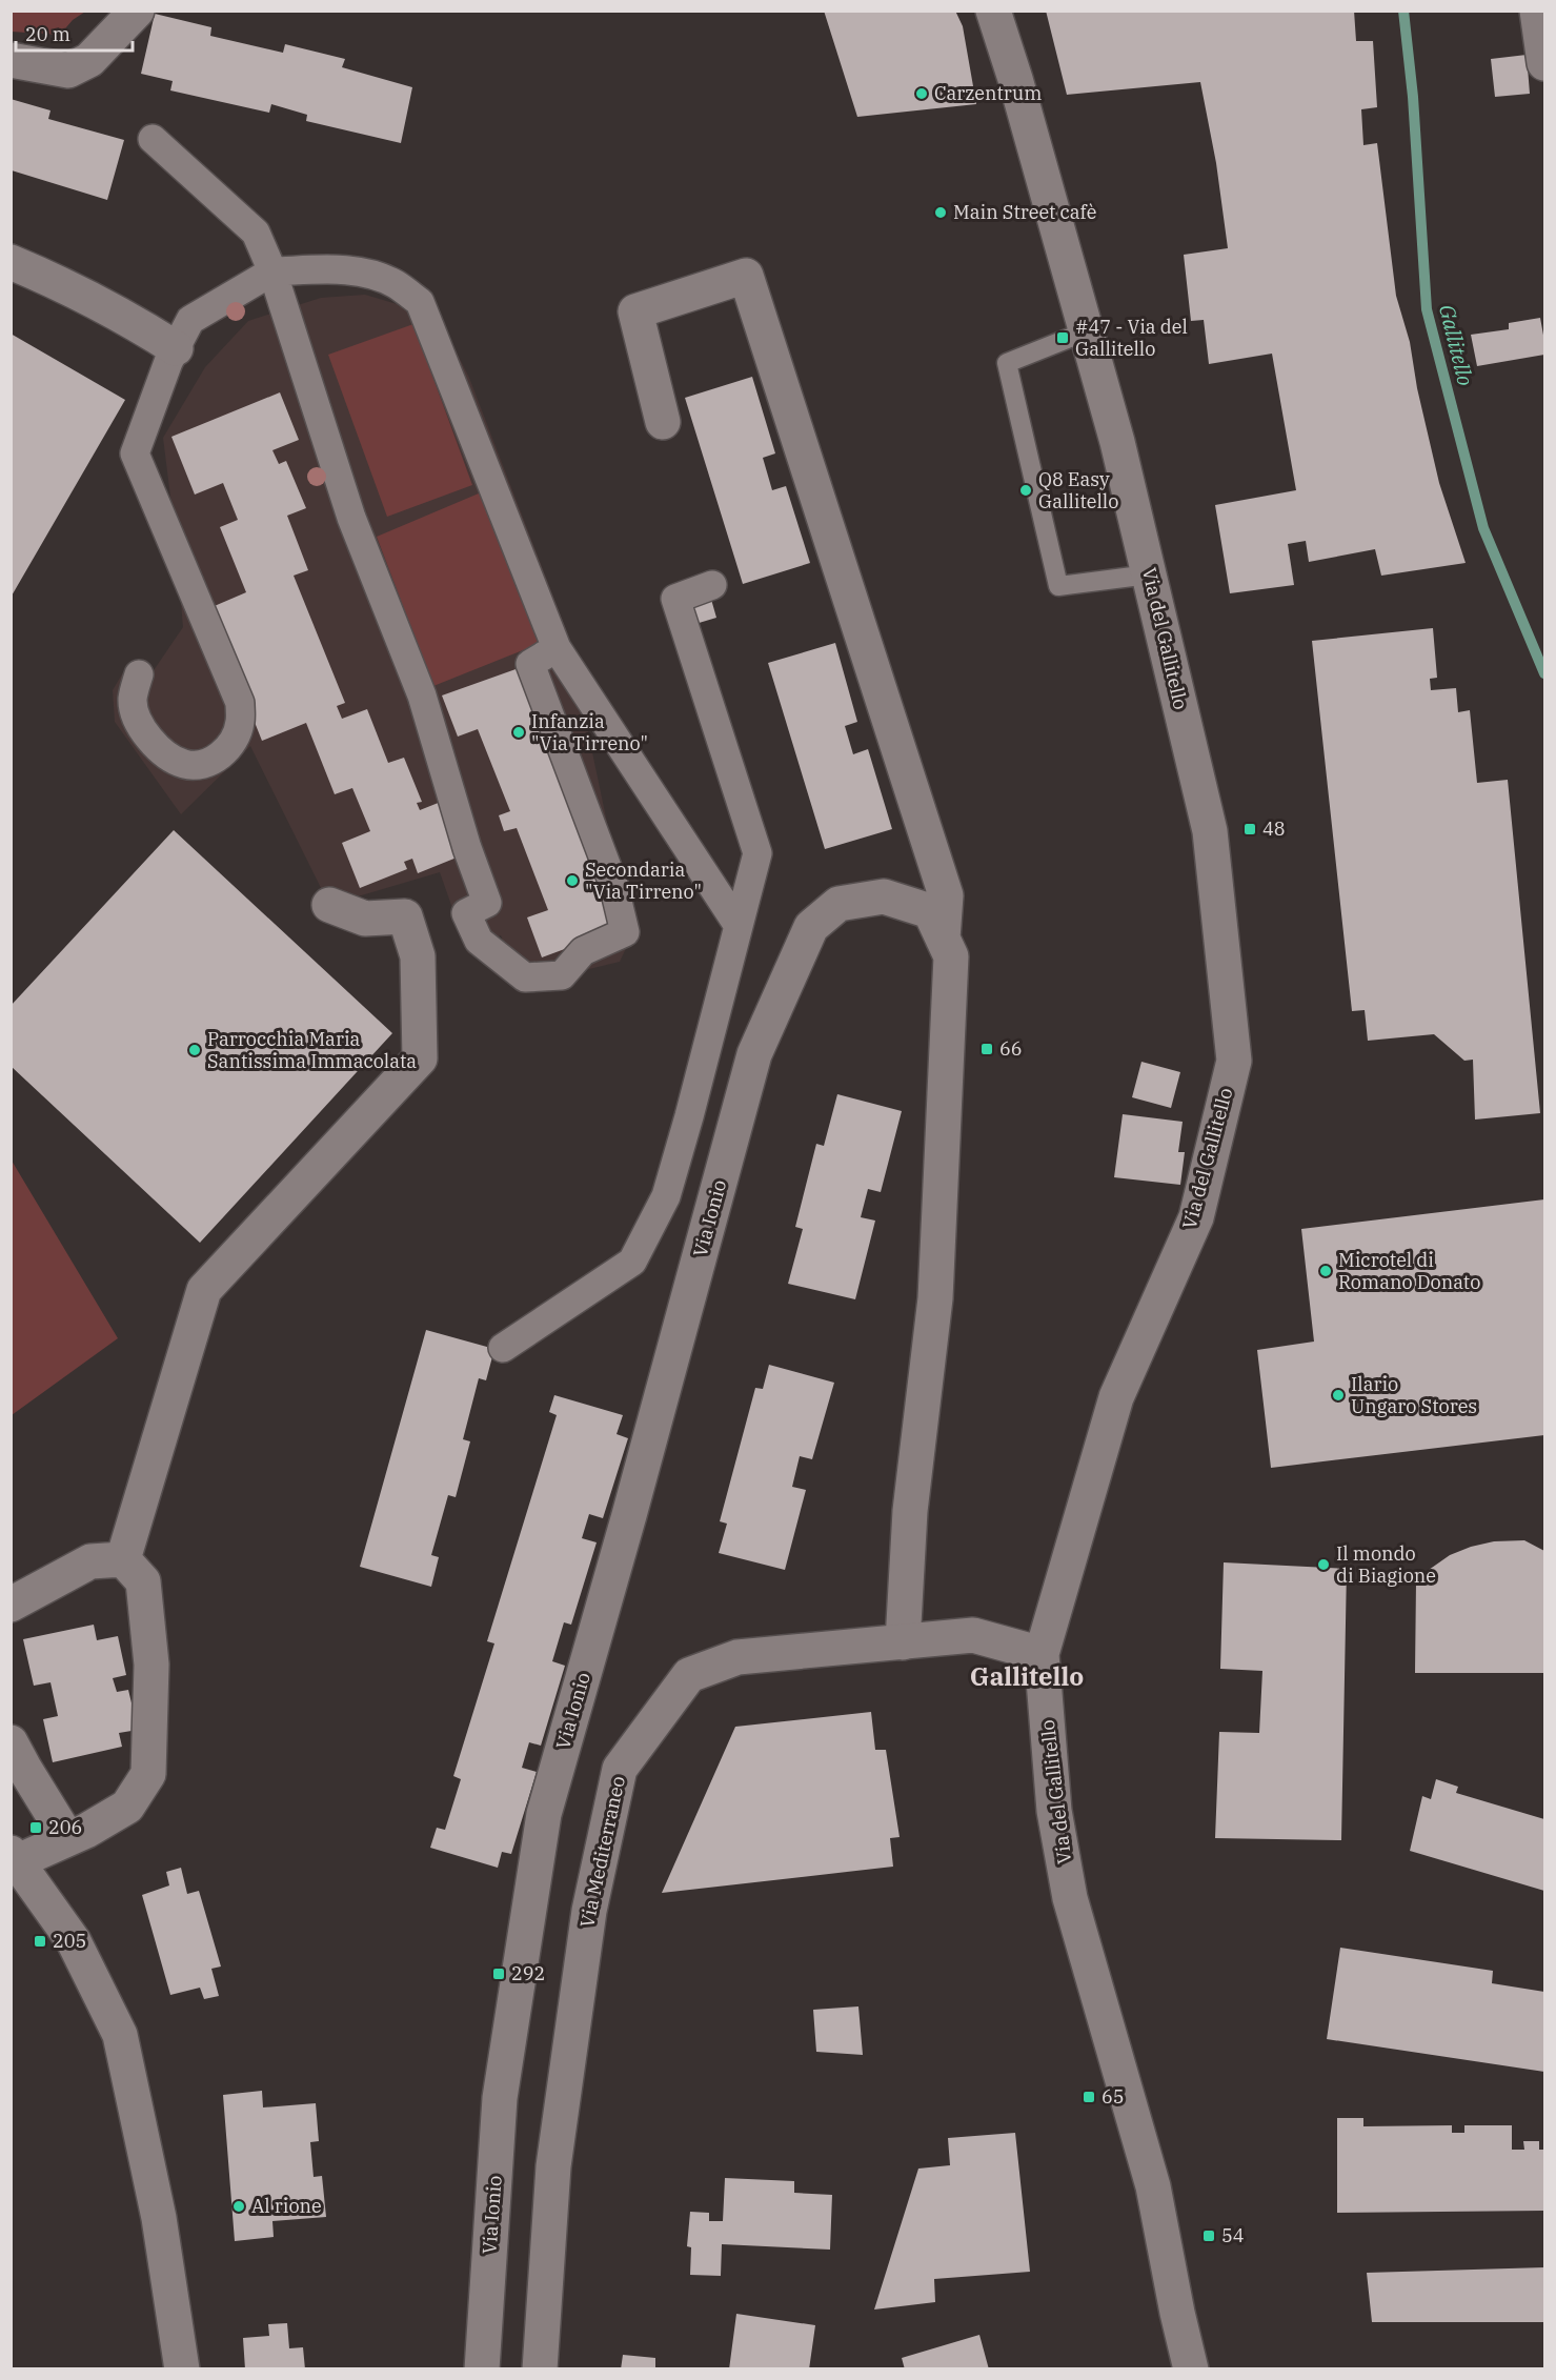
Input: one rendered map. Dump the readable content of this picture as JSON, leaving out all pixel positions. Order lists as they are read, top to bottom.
{
  "streets": {
    "street": ["Via del Gallitello", "Via Ionio", "Via Mediterraneo"]
  },
  "crossings": [
    ["Via del Gallitello", "Via Mediterraneo"],
    ["Via Ionio", "Via Mediterraneo"]
  ],
  "districts": ["Gallitello"],
  "water": ["Gallitello"],
  "places": {
    "other": [
      "Carzentrum",
      "Main Street cafè",
      "Q8 Easy Gallitello",
      "Infanzia \"Via Tirreno\"",
      "Secondaria \"Via Tirreno\"",
      "Parrocchia Maria Santissima Immacolata",
      "Microtel di Romano Donato",
      "Ilario Ungaro Stores",
      "Il mondo di Biagione",
      "Al rione"
    ],
    "transit": [
      "#47 - Via del Gallitello",
      "48",
      "66",
      "206",
      "205",
      "292",
      "65",
      "54"
    ]
  },
  "scale_bar": "20 m"
}
